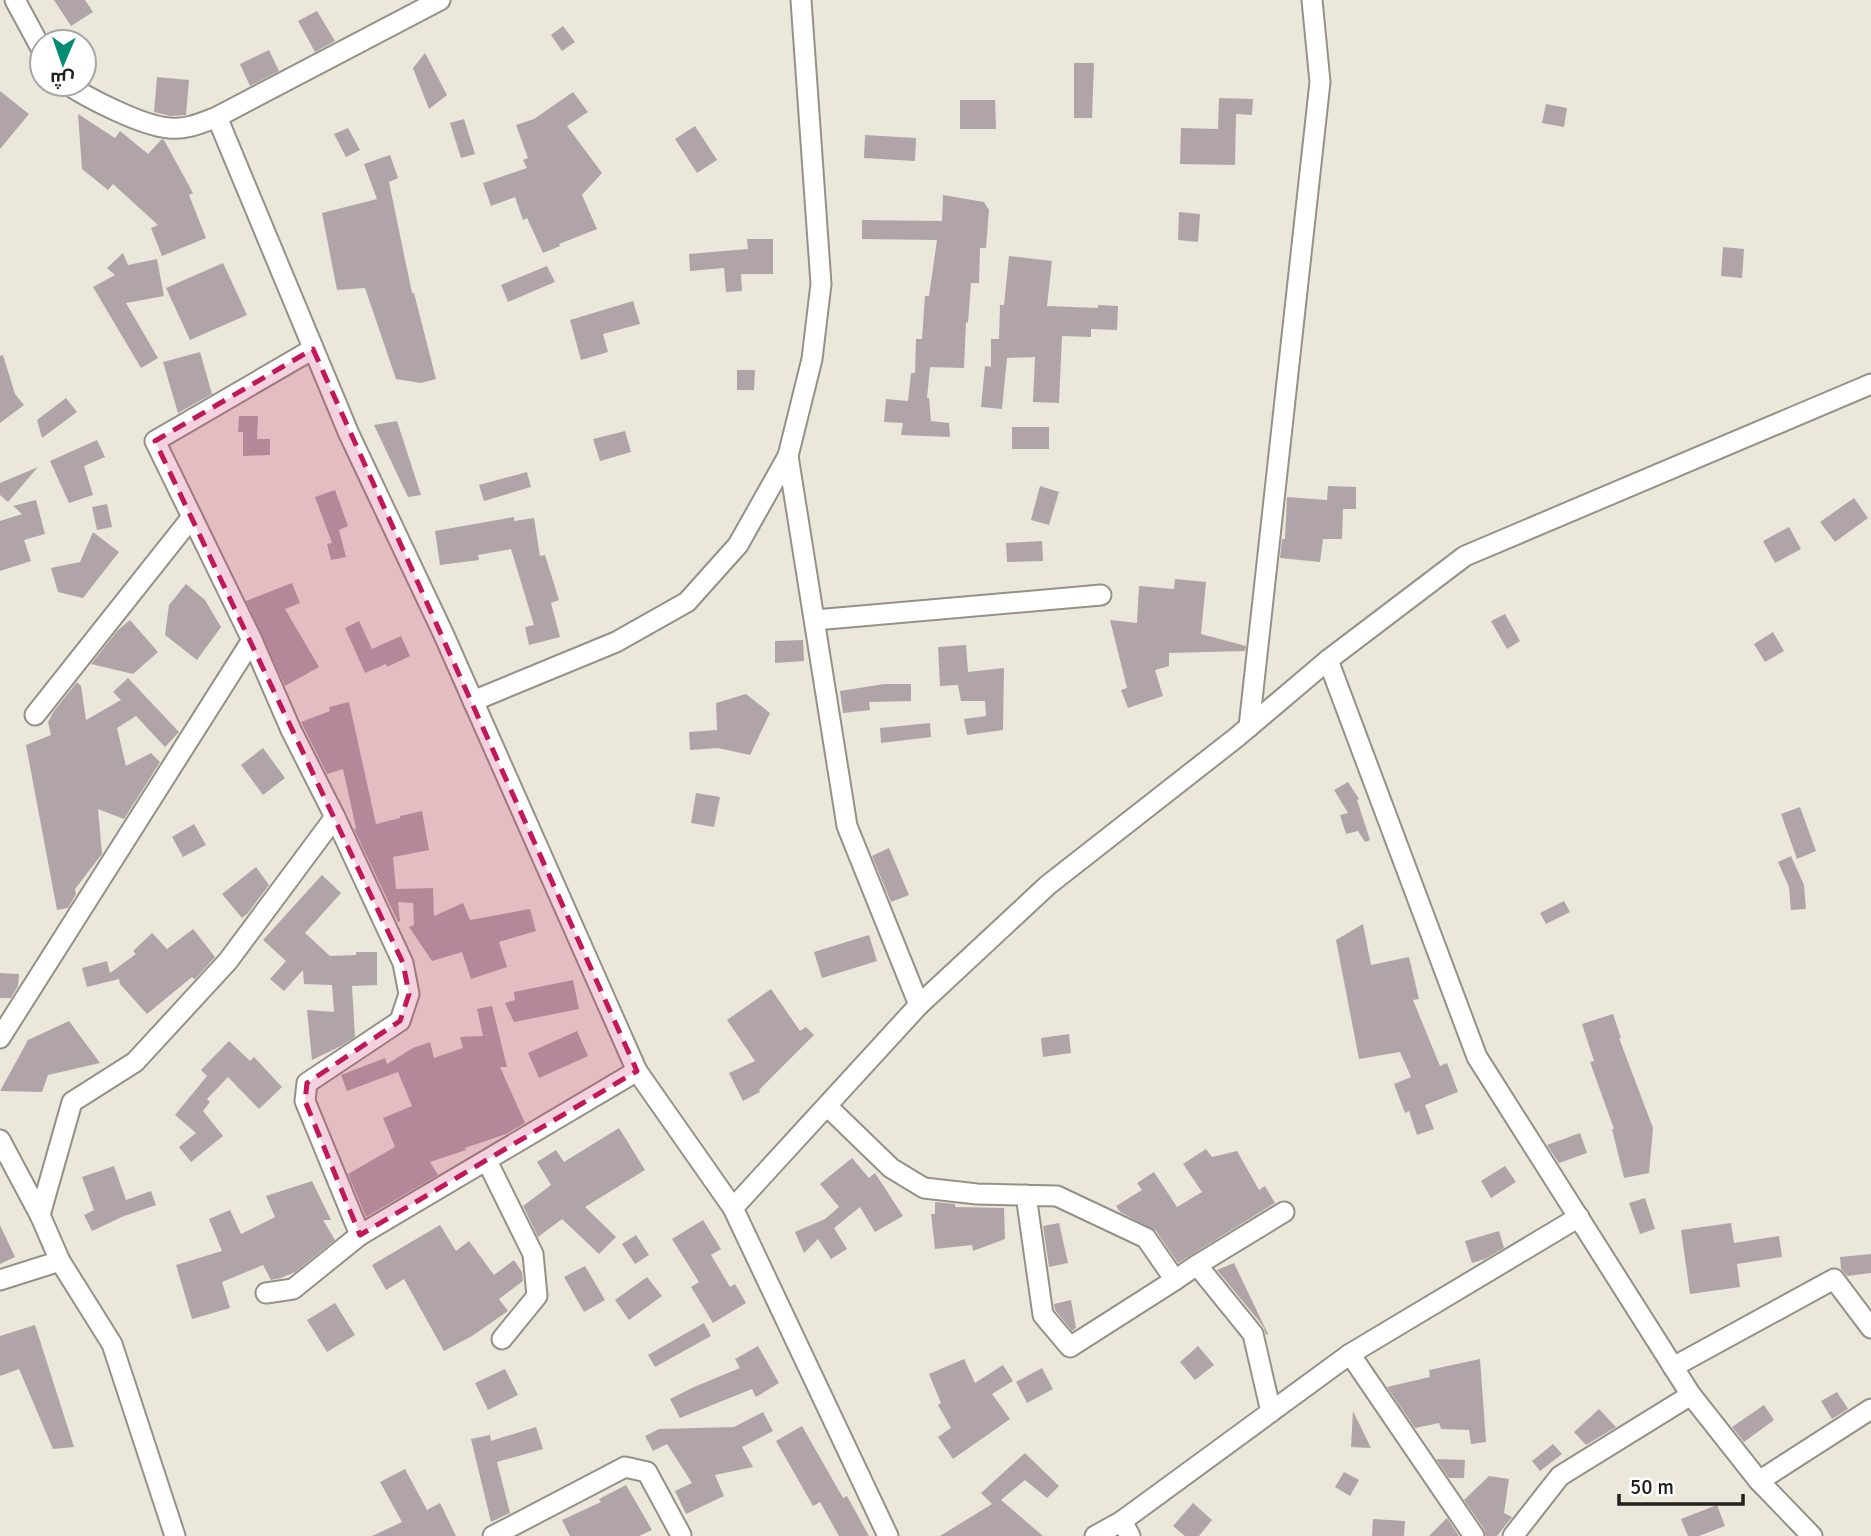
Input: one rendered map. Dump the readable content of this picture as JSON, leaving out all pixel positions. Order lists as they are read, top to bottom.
{
  "scale_bar": "50 m",
  "north": "bottom"
}
